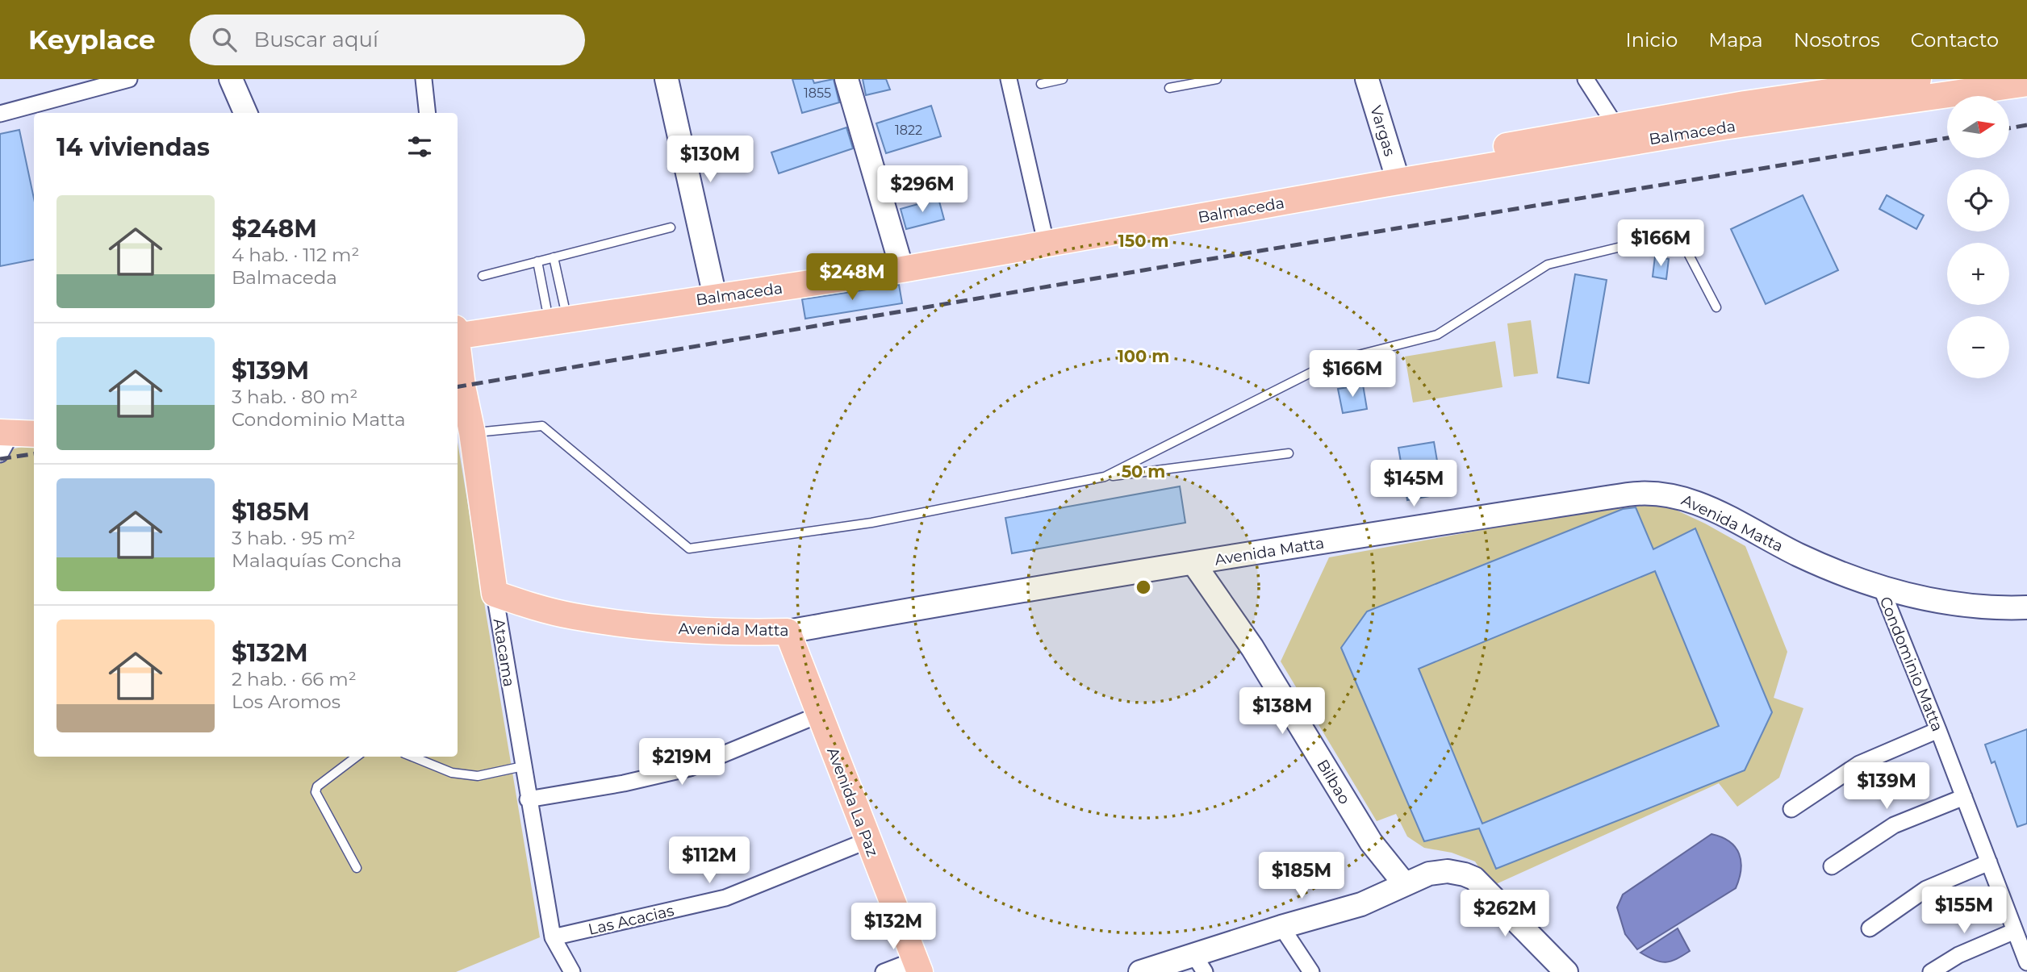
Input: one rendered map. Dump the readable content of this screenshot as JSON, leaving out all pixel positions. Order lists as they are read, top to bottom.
{
  "streets": {
    "main road": [
      "Balmaceda",
      "Avenida Matta",
      "Atacama",
      "Avenida La Paz"
    ],
    "street": [
      "Vargas",
      "Condominio Matta",
      "Bilbao",
      "Las Acacias"
    ]
  },
  "crossings": [
    ["Vargas", "Balmaceda"],
    ["Avenida Matta", "Atacama"],
    ["Avenida Matta", "Condominio Matta"],
    ["Avenida Matta", "Bilbao"],
    ["Avenida Matta", "Avenida La Paz"],
    ["Atacama", "Las Acacias"],
    ["Avenida La Paz", "Las Acacias"]
  ],
  "house_numbers": ["1855", "1822"],
  "north": "right",
  "page": {
    "header": "Keyplace",
    "search": "Buscar aquí",
    "nav": [
      "Inicio",
      "Mapa",
      "Nosotros",
      "Contacto"
    ],
    "map_buttons": ["+", "−"],
    "heading": "14 viviendas",
    "price": [
      "$130M",
      "$296M",
      "$166M",
      "$248M",
      "$166M",
      "$145M",
      "$138M",
      "$219M",
      "$139M",
      "$112M",
      "$185M",
      "$155M",
      "$262M",
      "$132M"
    ],
    "list": [
      {
        "name": "$248M",
        "note": "4 hab. · 112 m² · Balmaceda"
      },
      {
        "name": "$139M",
        "note": "3 hab. · 80 m² · Condominio Matta"
      },
      {
        "name": "$185M",
        "note": "3 hab. · 95 m² · Malaquías Concha"
      },
      {
        "name": "$132M",
        "note": "2 hab. · 66 m² · Los Aromos"
      }
    ]
  },
  "rings": ["150 m", "100 m", "50 m"]
}
